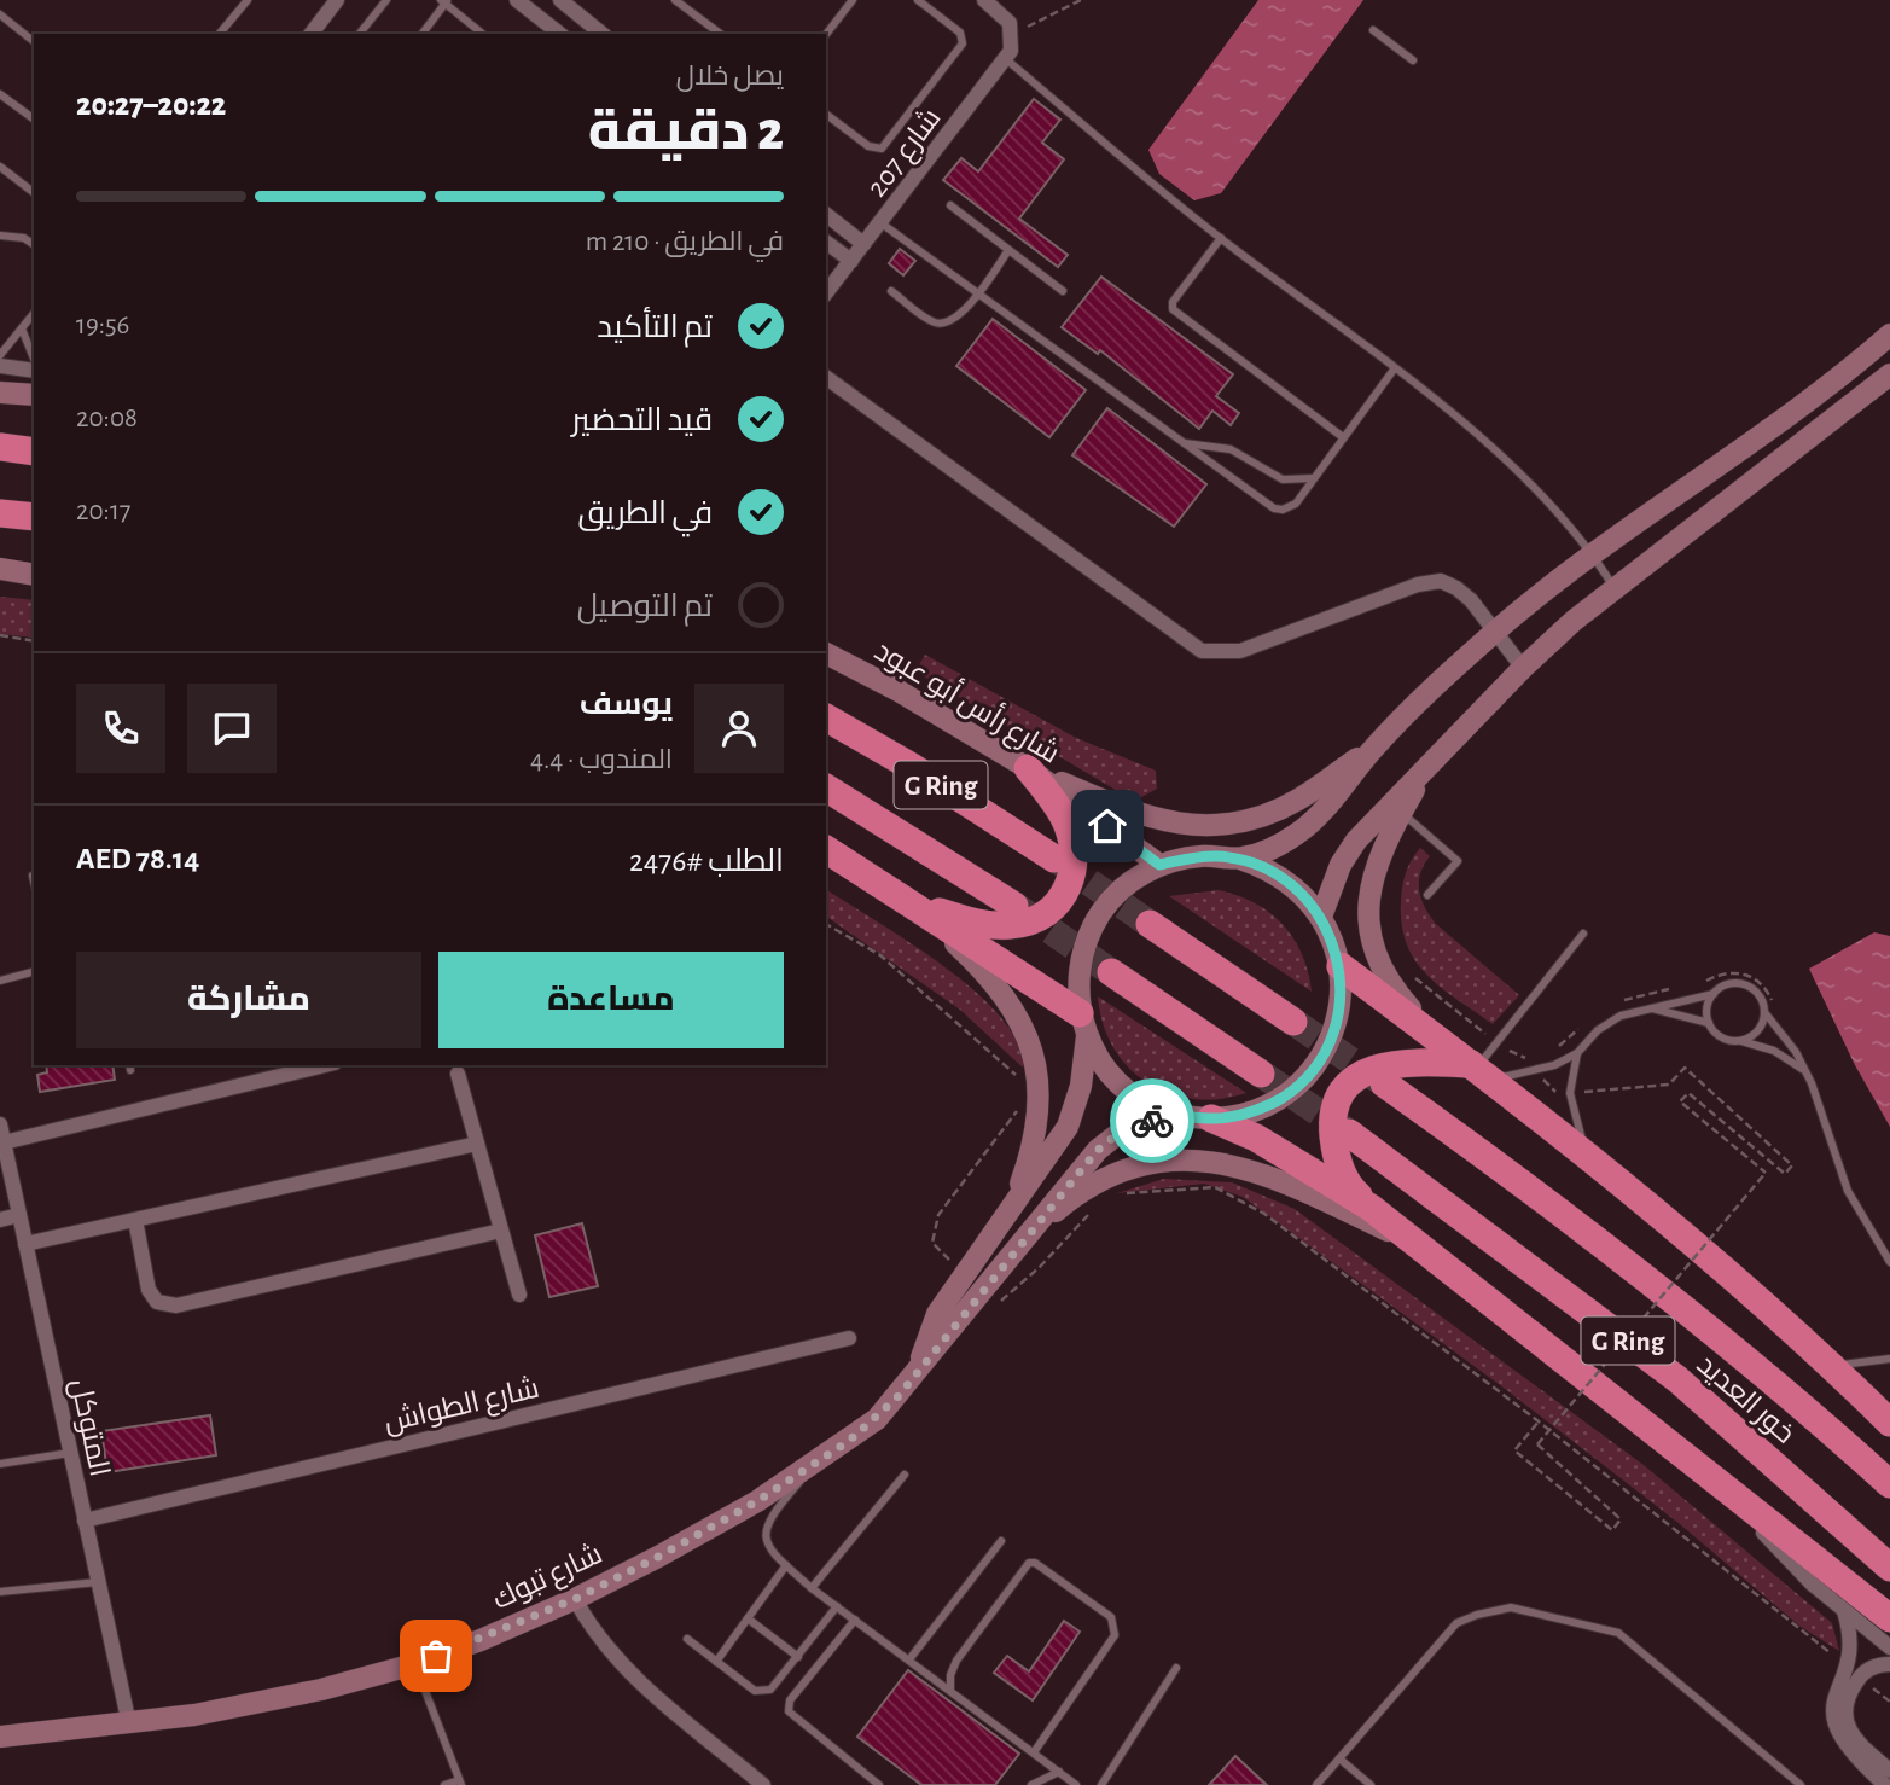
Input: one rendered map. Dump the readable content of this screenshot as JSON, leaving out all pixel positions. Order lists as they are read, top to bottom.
{
  "streets": {
    "highway": ["G Ring", "خور العديد"],
    "street": [
      "شارع 207",
      "شارع رأس أبو عبود",
      "شارع الطواش",
      "المتوكل",
      "شارع تبوك"
    ]
  },
  "crossings": [
    ["شارع رأس أبو عبود", "شارع تبوك"],
    ["شارع الطواش", "المتوكل"],
    ["المتوكل", "شارع تبوك"]
  ],
  "page": {
    "heading": ["2 دقيقة", "يصل خلال", "20:22–20:27"],
    "panel": [
      "يوسف",
      "المندوب · 4.4",
      "الطلب #2476",
      "AED 78.14"
    ],
    "bar": "في الطريق · 210 m",
    "list": [
      ["تم التأكيد", "19:56"],
      ["قيد التحضير", "20:08"],
      ["في الطريق", "20:17"],
      "تم التوصيل"
    ],
    "buttons": ["مساعدة", "مشاركة"]
  }
}
